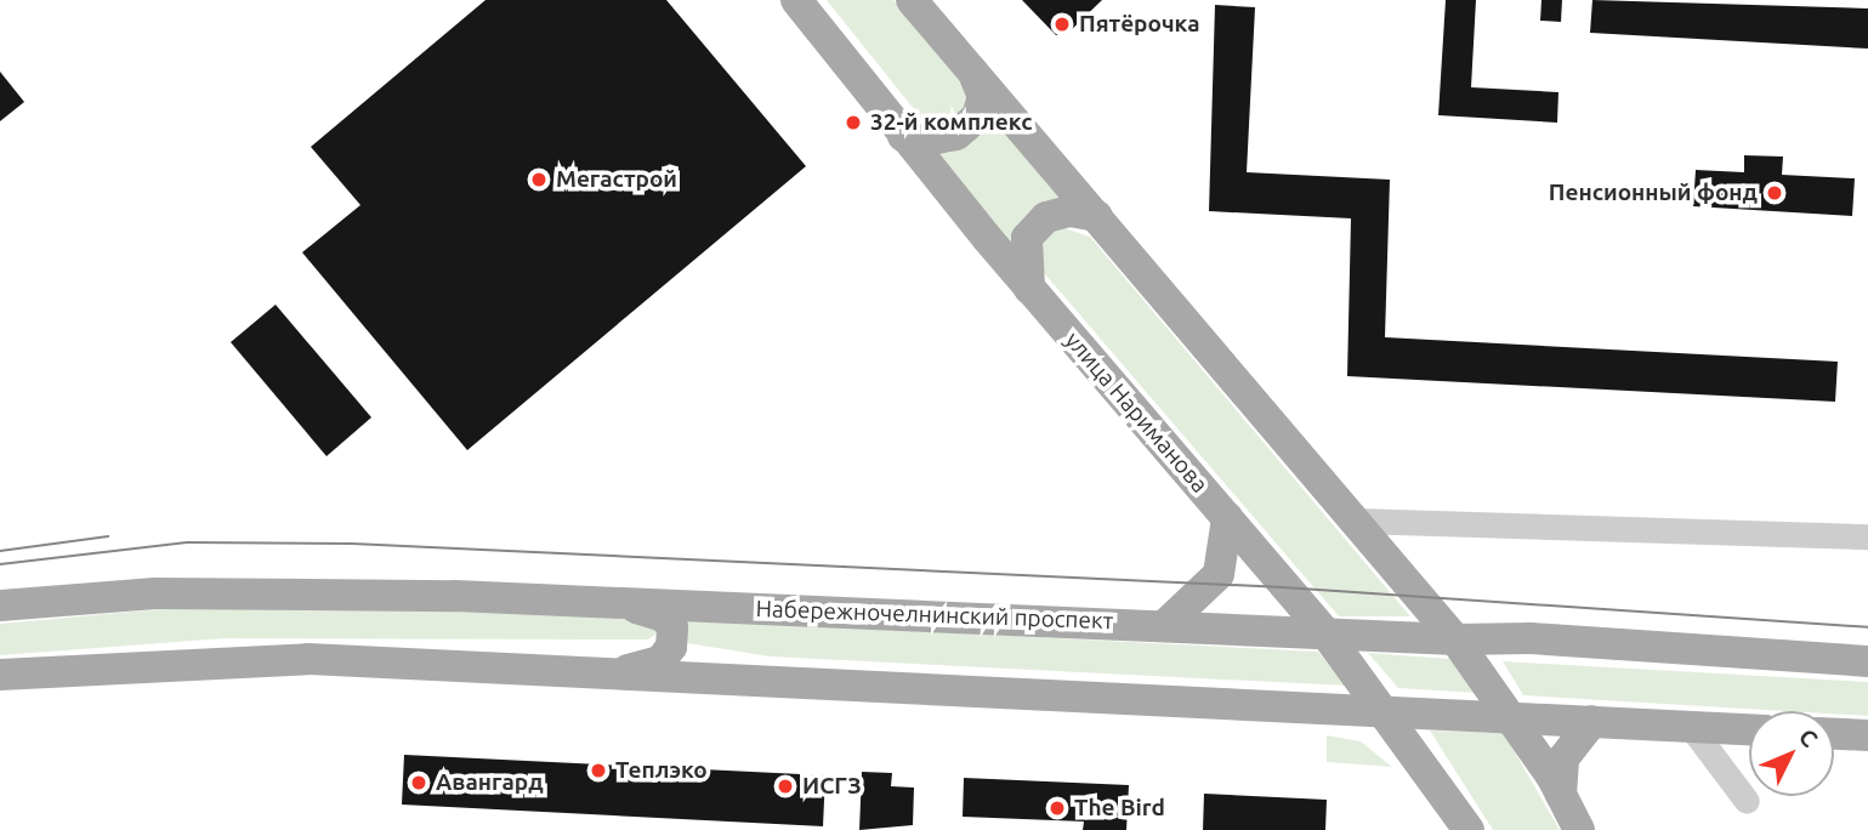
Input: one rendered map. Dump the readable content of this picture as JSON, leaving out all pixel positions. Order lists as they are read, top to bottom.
{
  "streets": {
    "main road": ["улица Нариманова", "Набережночелнинский проспект"]
  },
  "crossings": [
    ["улица Нариманова", "Набережночелнинский проспект"]
  ],
  "places": [
    "Пятёрочка",
    "32-й комплекс",
    "Мегастрой",
    "Пенсионный фонд",
    "Теплэко",
    "Авангард",
    "ИСГЗ",
    "The Bird"
  ],
  "north": "top right"
}
